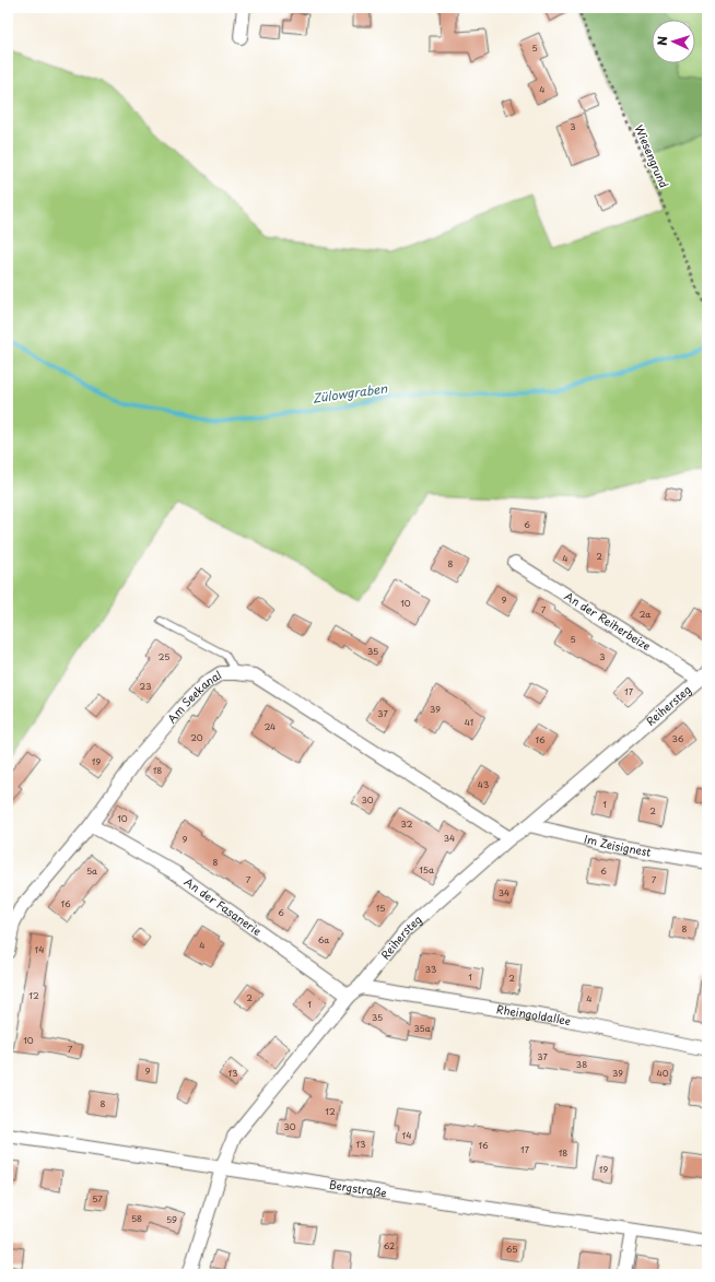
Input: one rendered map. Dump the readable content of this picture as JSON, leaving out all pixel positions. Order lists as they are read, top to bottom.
{
  "streets": {
    "street": [
      "An der Reiherbeize",
      "Am Seekanal",
      "Reihersteg",
      "Im Zeisignest",
      "An der Fasanerie",
      "Rheingoldallee",
      "Bergstraße"
    ],
    "path": ["Wiesengrund"]
  },
  "crossings": [
    ["An der Reiherbeize", "Reihersteg"],
    ["Am Seekanal", "Reihersteg"],
    ["Am Seekanal", "An der Fasanerie"],
    ["Reihersteg", "Im Zeisignest"],
    ["Reihersteg", "An der Fasanerie"],
    ["Reihersteg", "Rheingoldallee"],
    ["Reihersteg", "Bergstraße"],
    ["An der Fasanerie", "Rheingoldallee"]
  ],
  "water": ["Zülowgraben"],
  "house_numbers": [
    "5",
    "4",
    "3",
    "6",
    "2",
    "4",
    "8",
    "9",
    "10",
    "7",
    "2a",
    "5",
    "35",
    "25",
    "3",
    "23",
    "17",
    "39",
    "37",
    "41",
    "24",
    "20",
    "36",
    "16",
    "19",
    "18",
    "43",
    "30",
    "1",
    "2",
    "10",
    "32",
    "34",
    "9",
    "8",
    "15a",
    "5a",
    "6",
    "7",
    "7",
    "34",
    "16",
    "15",
    "6",
    "8",
    "6a",
    "4",
    "14",
    "33",
    "1",
    "2",
    "12",
    "2",
    "4",
    "1",
    "35",
    "35a",
    "10",
    "7",
    "37",
    "38",
    "9",
    "13",
    "39",
    "40",
    "8",
    "12",
    "30",
    "14",
    "13",
    "16",
    "17",
    "18",
    "19",
    "57",
    "58",
    "59",
    "62",
    "65"
  ],
  "north": "left"
}
